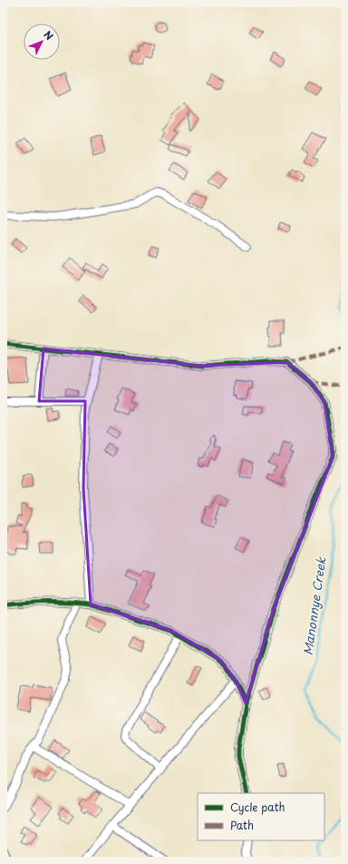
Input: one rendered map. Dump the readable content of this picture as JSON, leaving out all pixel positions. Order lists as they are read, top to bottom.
{
  "water": ["Manonnye Creek"],
  "legend": ["Cycle path", "Path"],
  "north": "top right"
}
